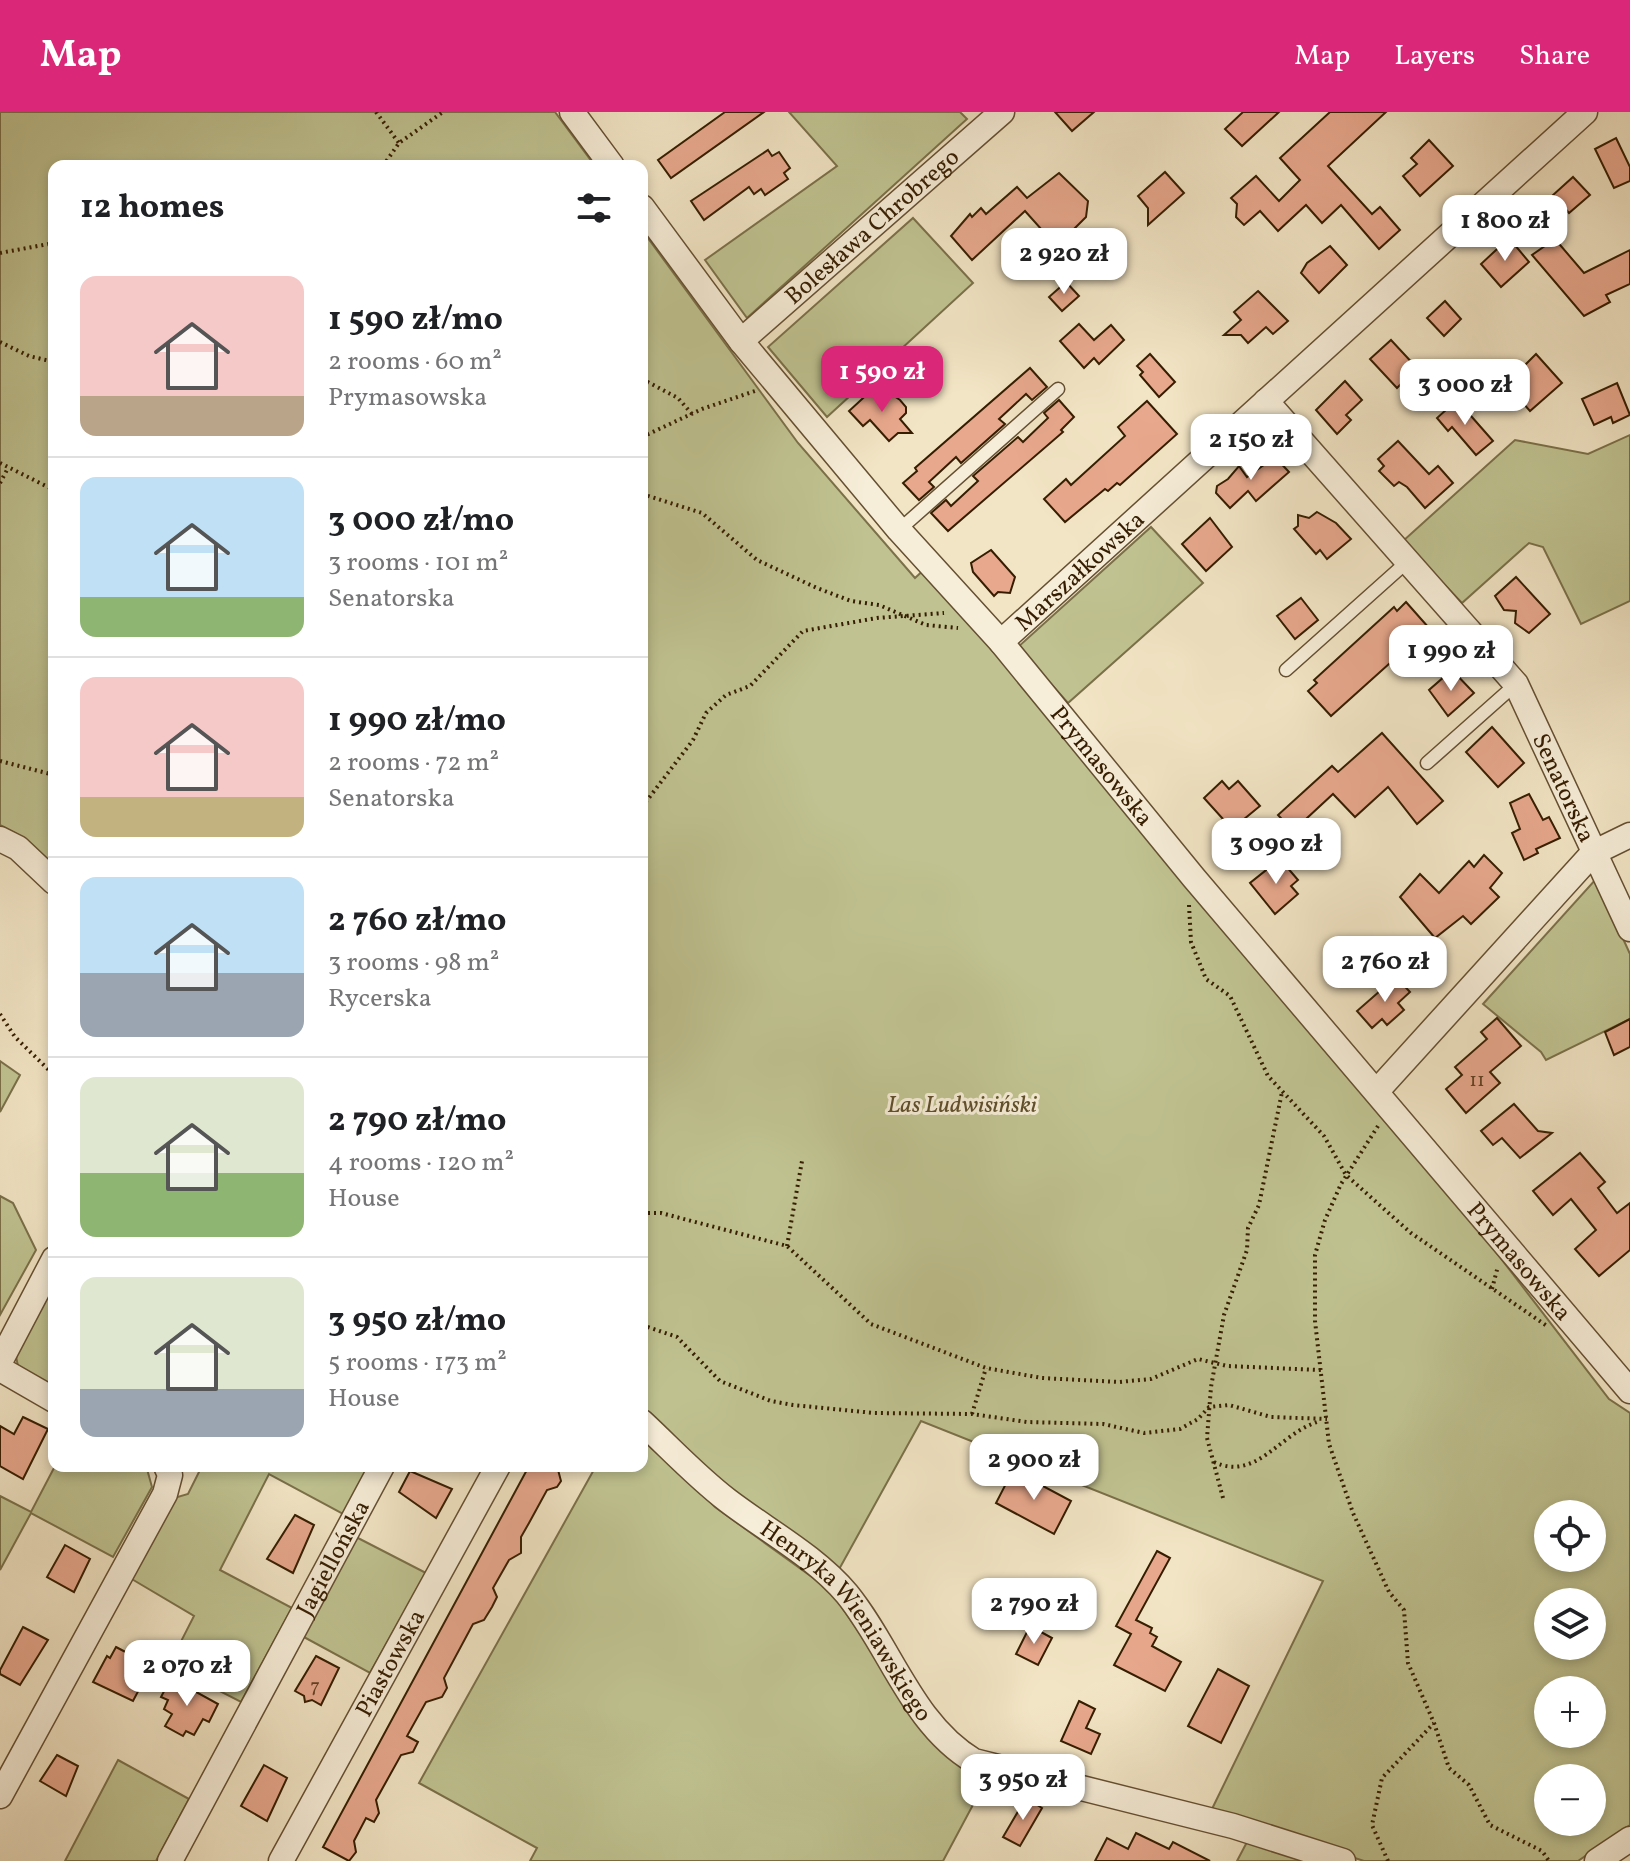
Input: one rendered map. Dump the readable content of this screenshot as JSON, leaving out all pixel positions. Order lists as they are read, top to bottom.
{
  "streets": {
    "street": [
      "Bolesława Chrobrego",
      "Marszałkowska",
      "Prymasowska",
      "Senatorska",
      "Jagiellońska",
      "Henryka Wieniawskiego",
      "Piastowska"
    ]
  },
  "crossings": [
    ["Bolesława Chrobrego", "Prymasowska"],
    ["Marszałkowska", "Prymasowska"],
    ["Marszałkowska", "Senatorska"]
  ],
  "parks": ["Las Ludwisiński"],
  "house_numbers": ["11", "7"],
  "page": {
    "header": "Map",
    "nav": ["Map", "Layers", "Share"],
    "heading": "12 homes",
    "price": [
      "1 800 zł",
      "2 920 zł",
      "1 590 zł",
      "3 000 zł",
      "2 150 zł",
      "1 990 zł",
      "3 090 zł",
      "2 760 zł",
      "2 900 zł",
      "2 790 zł",
      "2 070 zł",
      "3 950 zł"
    ],
    "list": [
      {
        "name": "1 590 zł/mo",
        "note": "2 rooms · 60 m² · Prymasowska"
      },
      {
        "name": "3 000 zł/mo",
        "note": "3 rooms · 101 m² · Senatorska"
      },
      {
        "name": "1 990 zł/mo",
        "note": "2 rooms · 72 m² · Senatorska"
      },
      {
        "name": "2 760 zł/mo",
        "note": "3 rooms · 98 m² · Rycerska"
      },
      {
        "name": "2 790 zł/mo",
        "note": "4 rooms · 120 m² · House"
      },
      {
        "name": "3 950 zł/mo",
        "note": "5 rooms · 173 m² · House"
      }
    ],
    "map_buttons": ["+", "−"]
  }
}
